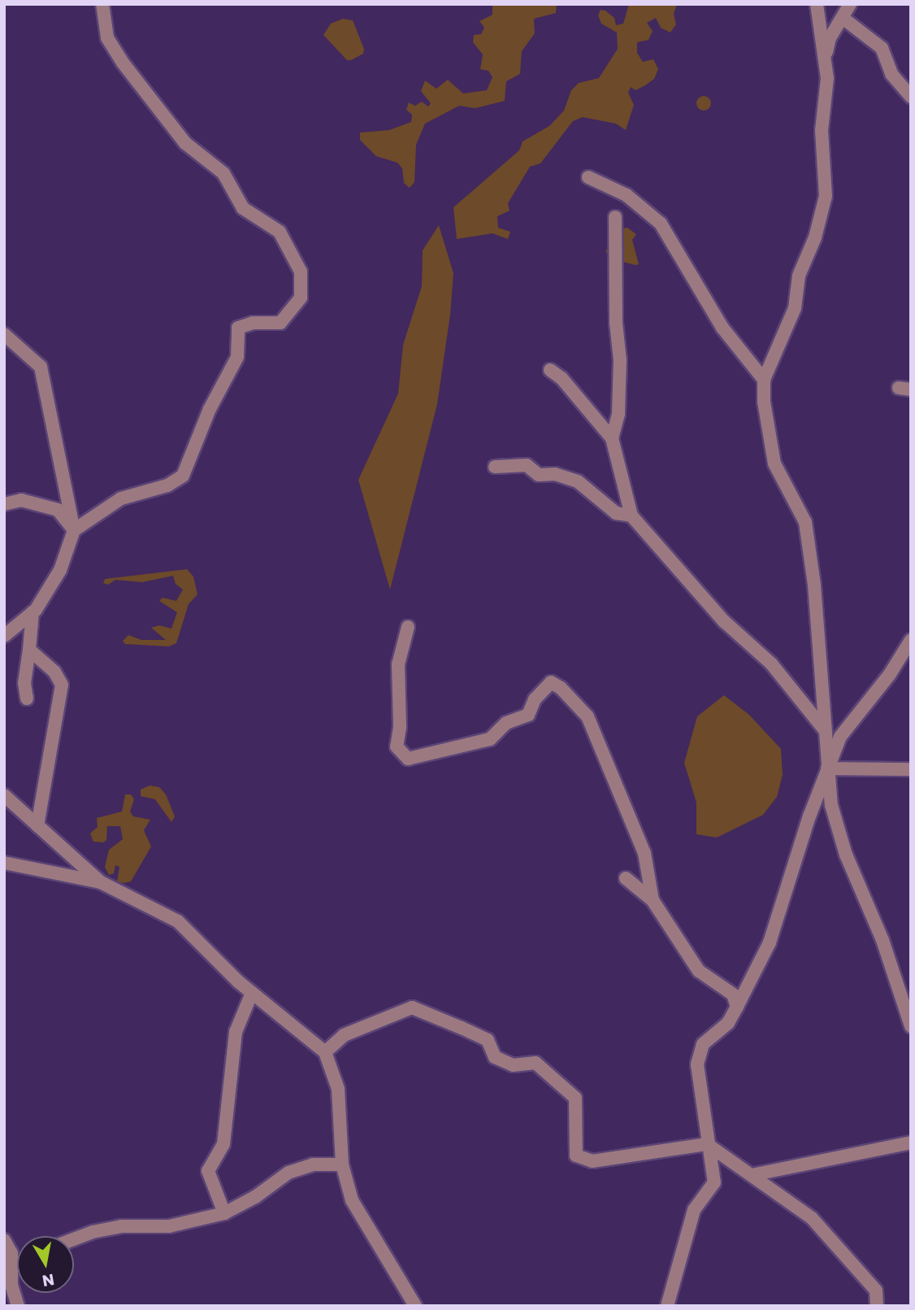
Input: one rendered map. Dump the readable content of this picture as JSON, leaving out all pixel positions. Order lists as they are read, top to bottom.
{
  "north": "bottom"
}
